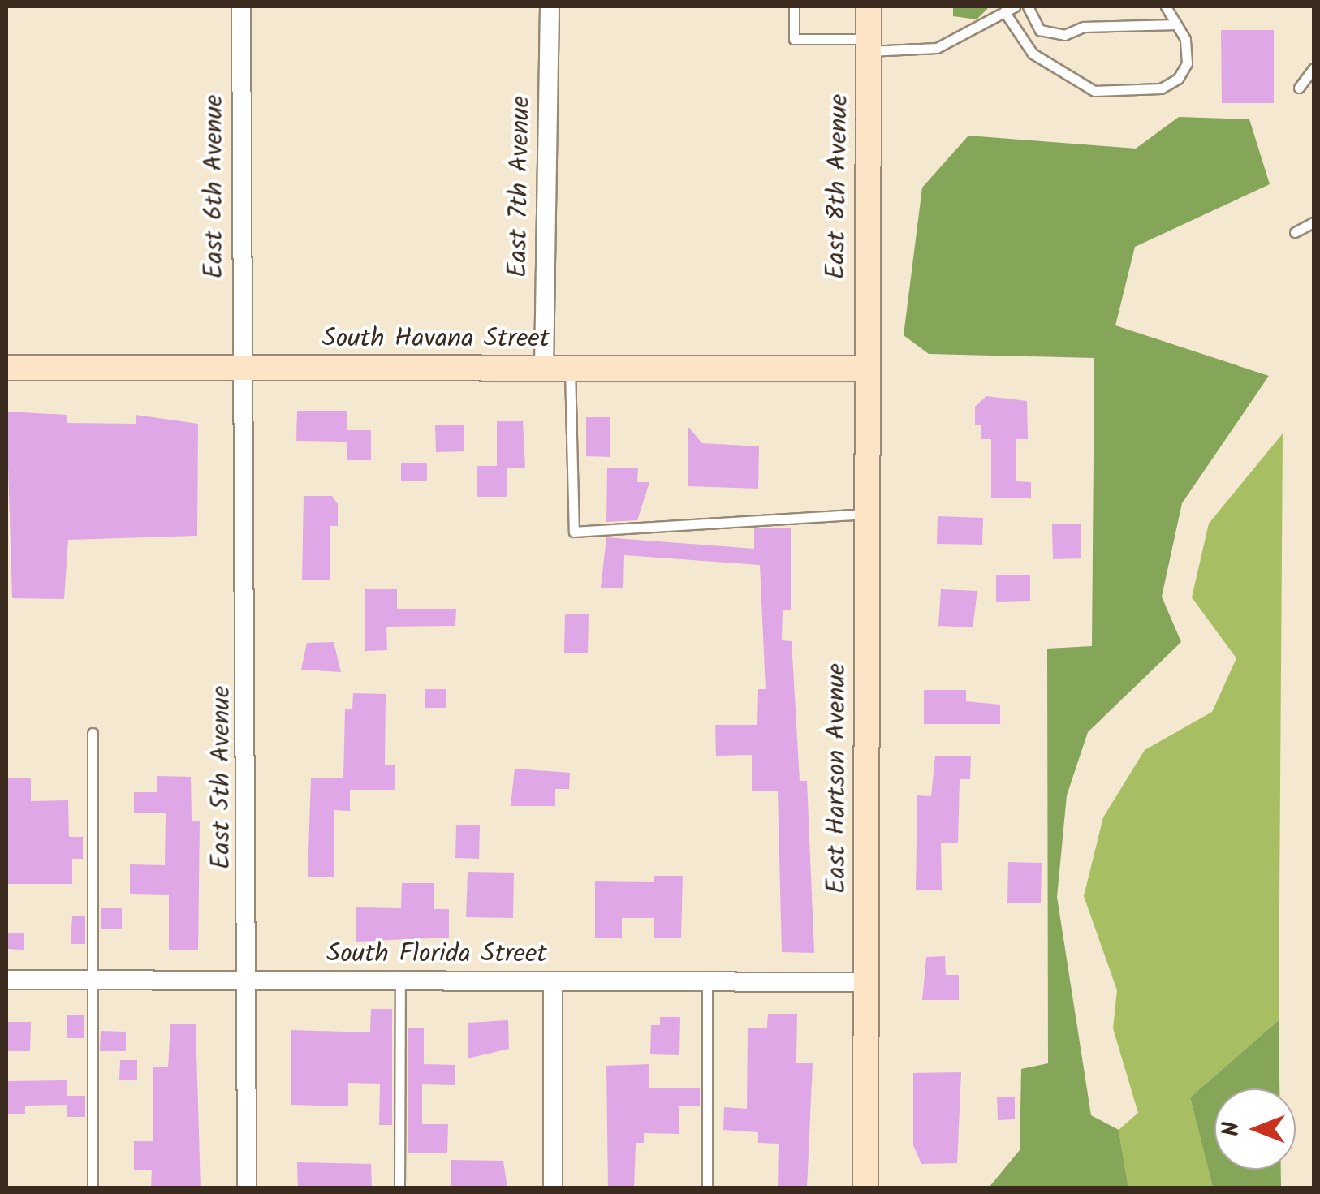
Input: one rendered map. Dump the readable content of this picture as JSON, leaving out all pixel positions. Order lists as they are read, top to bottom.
{
  "streets": {
    "street": [
      "East 6th Avenue",
      "East 7th Avenue",
      "East 8th Avenue",
      "South Havana Street",
      "East 5th Avenue",
      "East Hartson Avenue",
      "South Florida Street"
    ]
  },
  "crossings": [
    ["East 6th Avenue", "South Havana Street"],
    ["East 6th Avenue", "East 5th Avenue"],
    ["East 7th Avenue", "South Havana Street"],
    ["East 8th Avenue", "South Havana Street"],
    ["East 8th Avenue", "East Hartson Avenue"],
    ["South Havana Street", "East 5th Avenue"],
    ["South Havana Street", "East Hartson Avenue"],
    ["East 5th Avenue", "South Florida Street"],
    ["East Hartson Avenue", "South Florida Street"]
  ],
  "north": "left"
}
